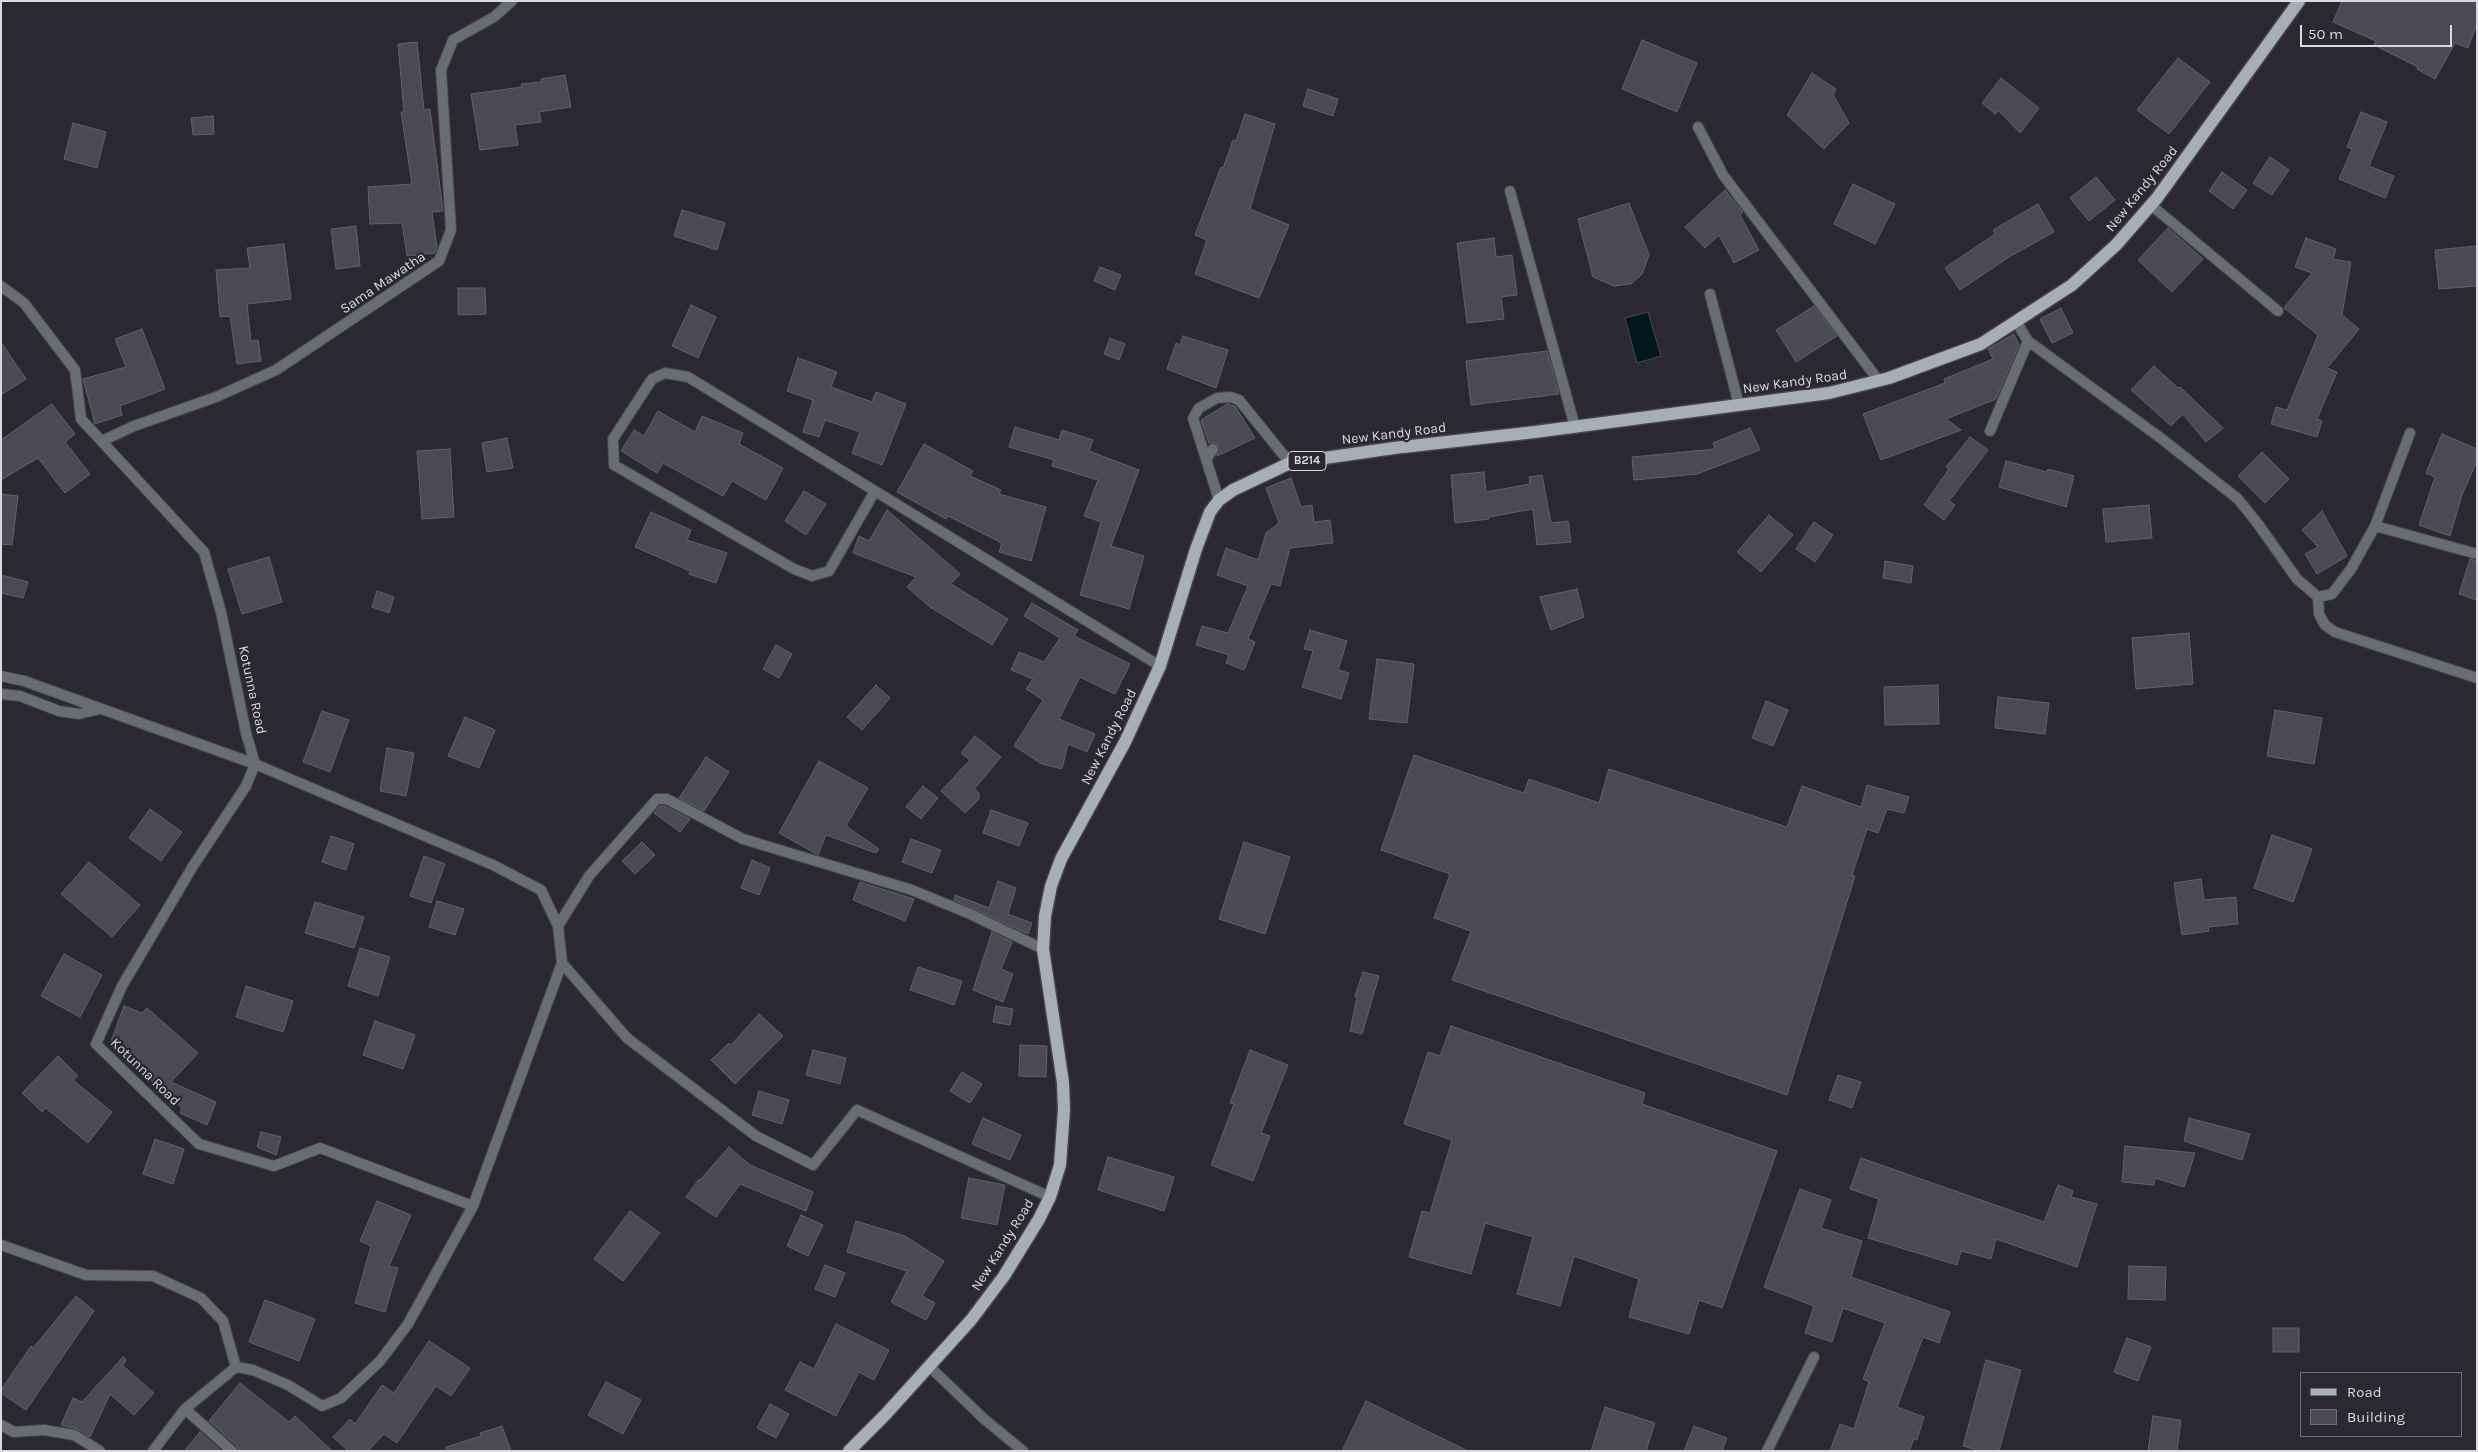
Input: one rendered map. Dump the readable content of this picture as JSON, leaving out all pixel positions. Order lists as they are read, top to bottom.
{
  "streets": {
    "main road": ["New Kandy Road", "B214"],
    "street": ["Sama Mawatha", "Kotunna Road"]
  },
  "crossings": [
    ["Sama Mawatha", "Kotunna Road"]
  ],
  "legend": ["Road", "Building"],
  "scale_bar": "50 m"
}
